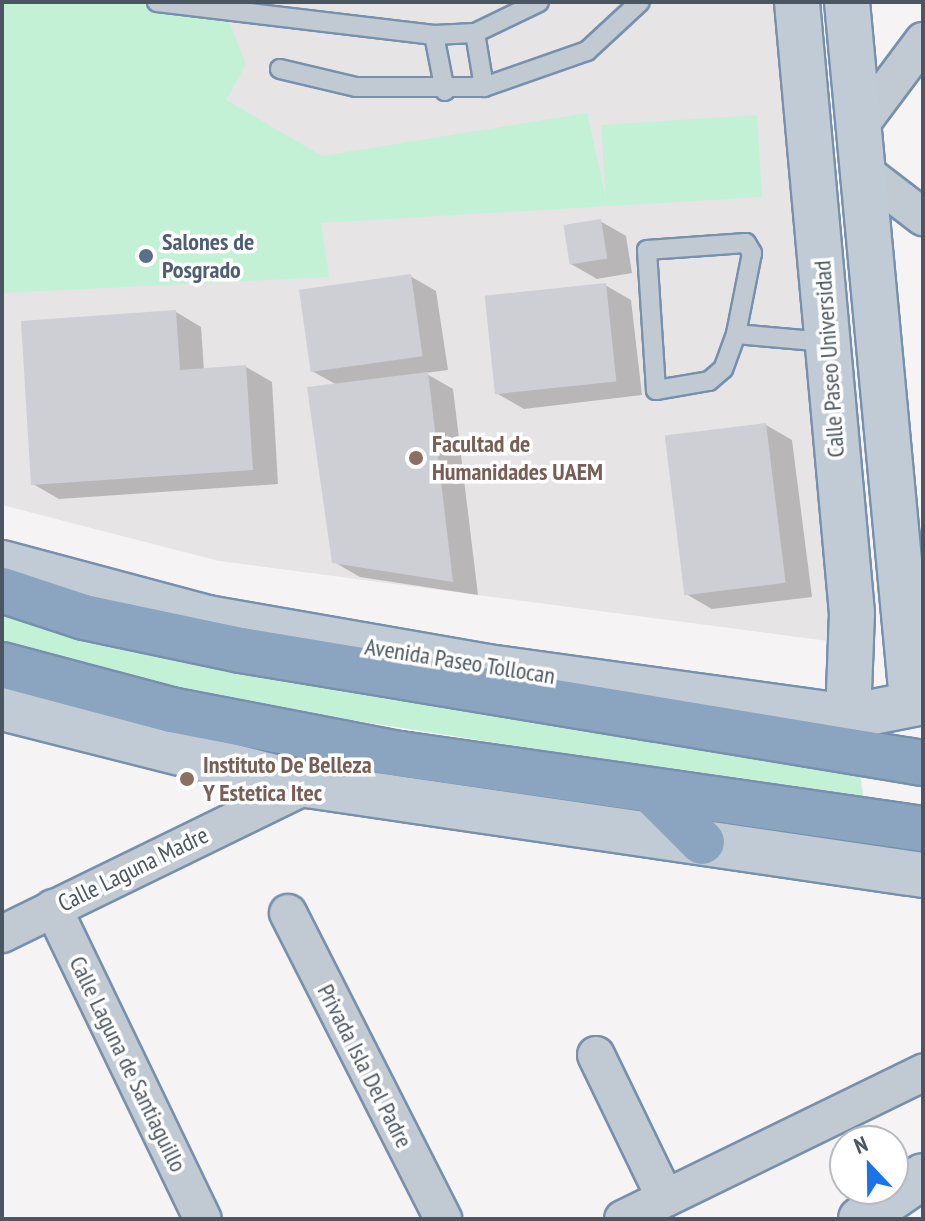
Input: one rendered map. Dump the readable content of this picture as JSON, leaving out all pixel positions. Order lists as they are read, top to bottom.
{
  "streets": {
    "highway": ["Avenida Paseo Tollocan"],
    "main road": ["Calle Paseo Universidad"],
    "street": ["Calle Laguna Madre", "Calle Laguna de Santiaguillo", "Privada Isla Del Padre"]
  },
  "crossings": [
    ["Calle Paseo Universidad", "Avenida Paseo Tollocan"],
    ["Calle Laguna Madre", "Calle Laguna de Santiaguillo"]
  ],
  "places": ["Salones de Posgrado", "Facultad de Humanidades UAEM", "Instituto De Belleza Y Estetica Itec"],
  "north": "top"
}
